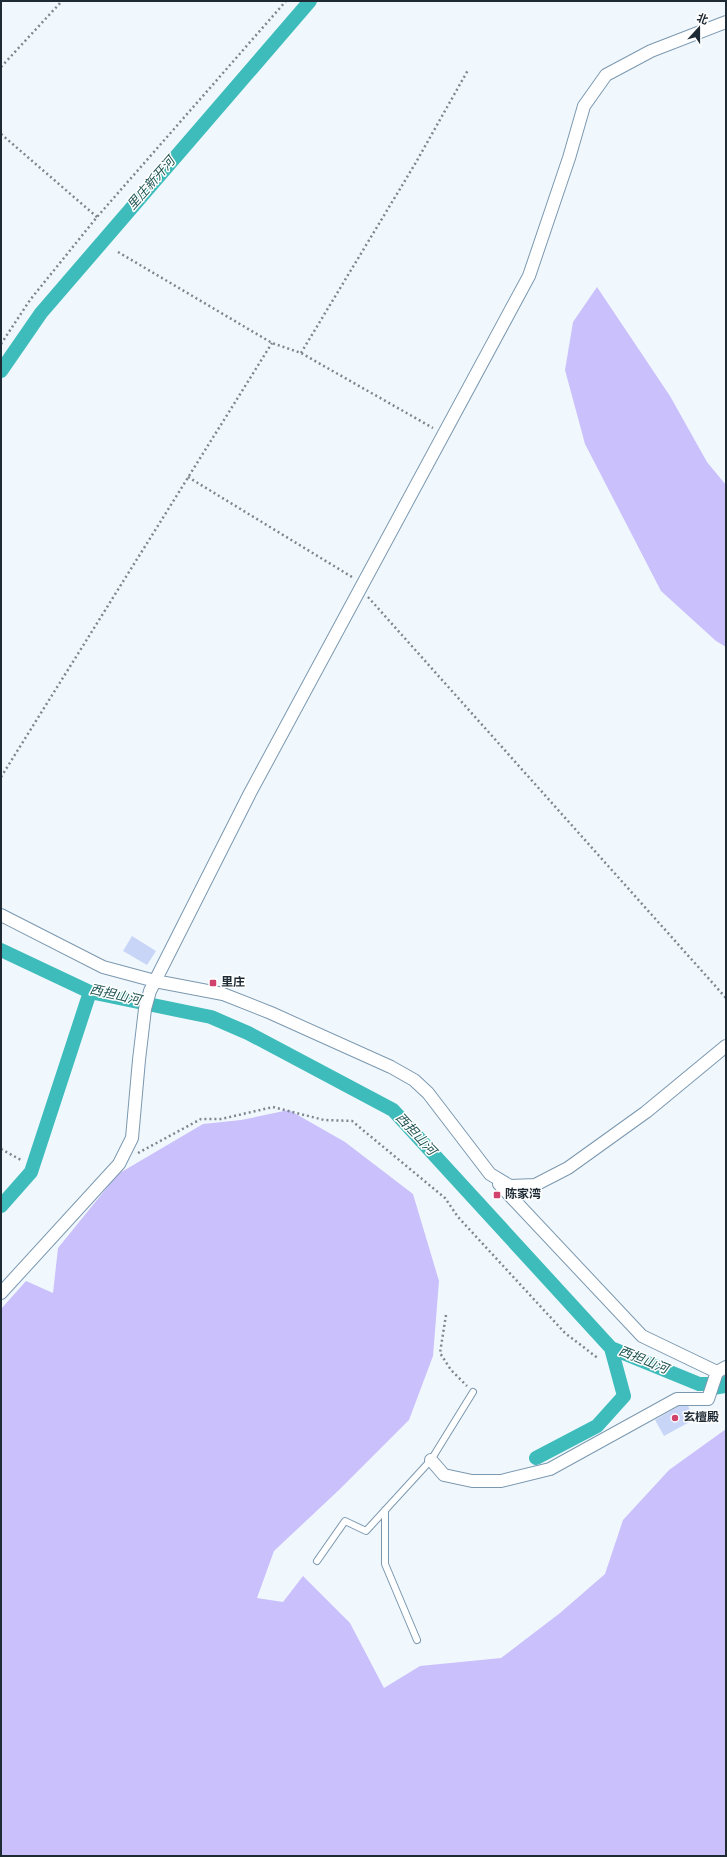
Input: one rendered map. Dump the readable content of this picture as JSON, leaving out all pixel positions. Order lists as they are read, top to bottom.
{
  "water": ["里庄新开河", "西担山河"],
  "places": {
    "transit": ["里庄", "陈家湾"],
    "other": ["玄檀殿"]
  },
  "north": "top"
}
